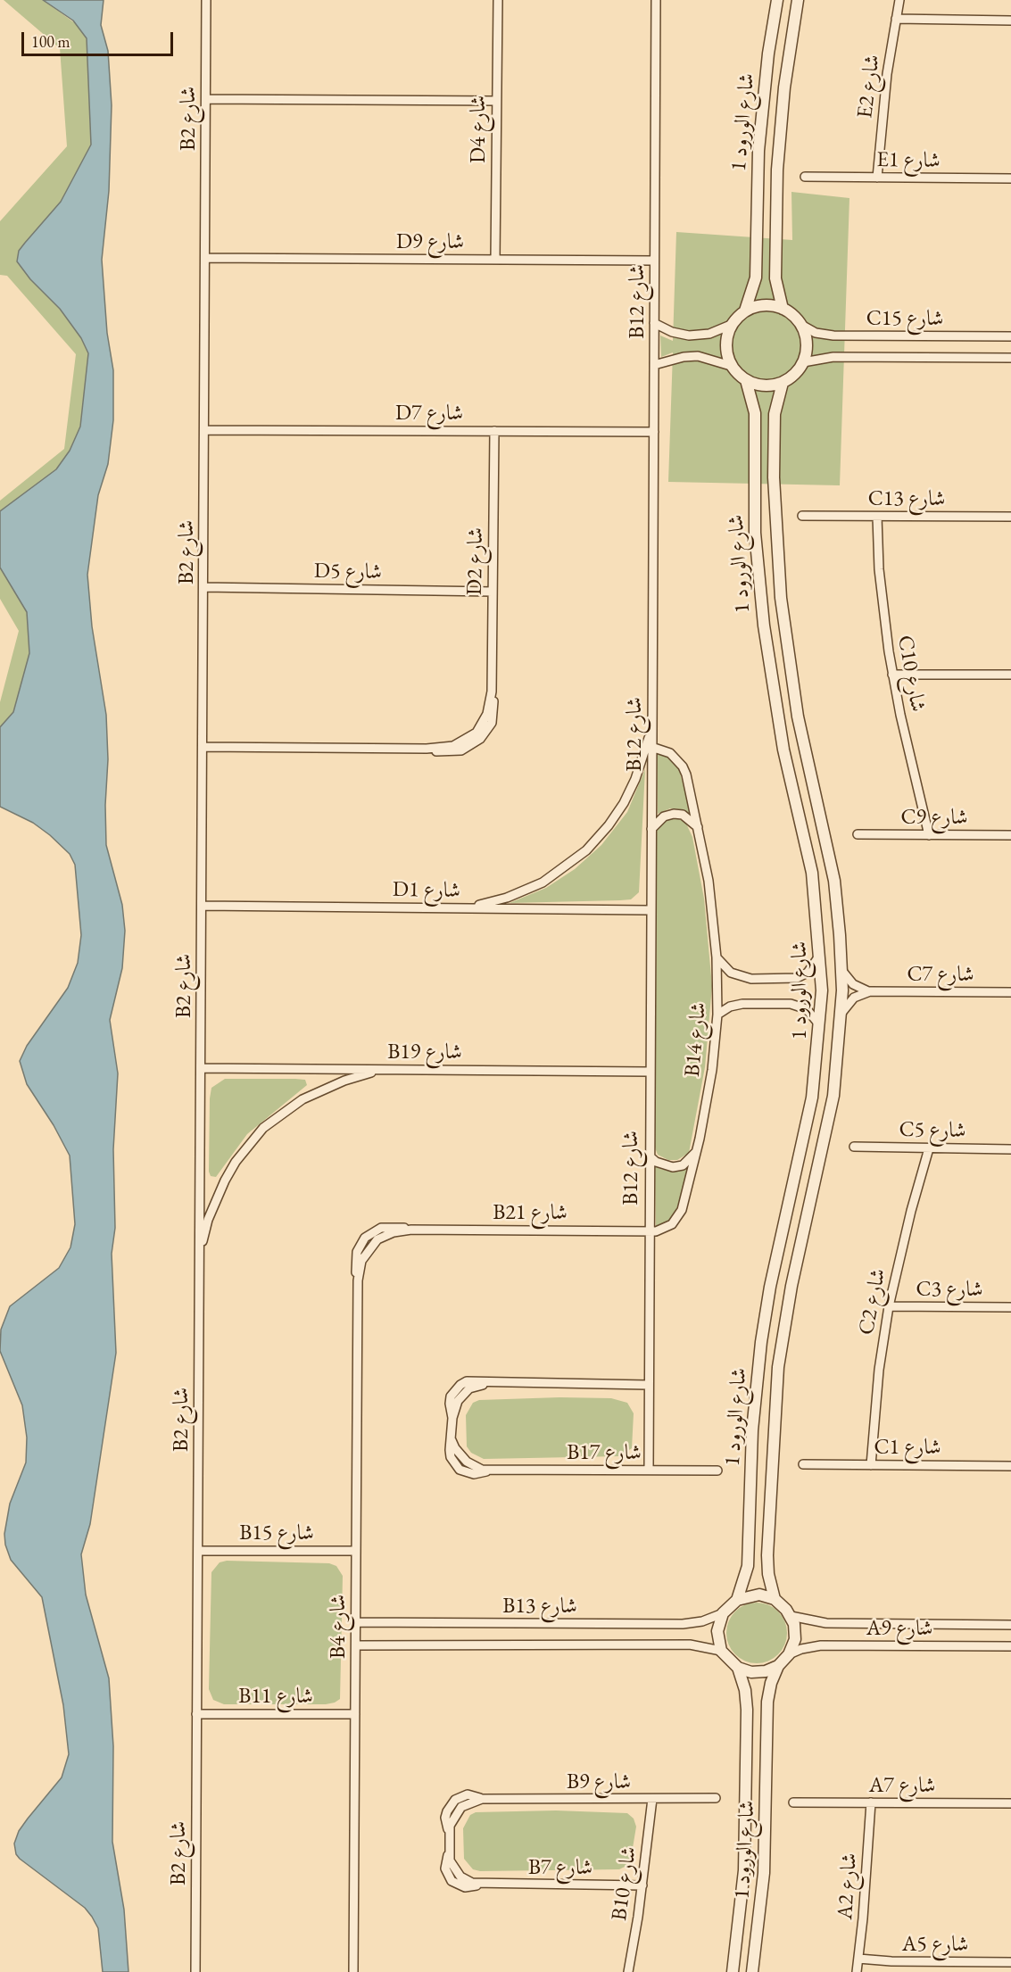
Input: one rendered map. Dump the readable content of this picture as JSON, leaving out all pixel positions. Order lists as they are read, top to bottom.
{
  "streets": {
    "street": [
      "E2 شارع",
      "B2 شارع",
      "شارع الورود 1",
      "D4 شارع",
      "E1 شارع",
      "D9 شارع",
      "B12 شارع",
      "C15 شارع",
      "D7 شارع",
      "C13 شارع",
      "D2 شارع",
      "D5 شارع",
      "C10 شارع",
      "C9 شارع",
      "D1 شارع",
      "C7 شارع",
      "B14 شارع",
      "B19 شارع",
      "C5 شارع",
      "B21 شارع",
      "C3 شارع",
      "C2 شارع",
      "C1 شارع",
      "B17 شارع",
      "B15 شارع",
      "B13 شارع",
      "B4 شارع",
      "A9 شارع",
      "B11 شارع",
      "B9 شارع",
      "A7 شارع",
      "B7 شارع",
      "B10 شارع",
      "A2 شارع",
      "A5 شارع"
    ]
  },
  "crossings": [
    ["E2 شارع", "E1 شارع"],
    ["B2 شارع", "D9 شارع"],
    ["B2 شارع", "D7 شارع"],
    ["B2 شارع", "D2 شارع"],
    ["B2 شارع", "D5 شارع"],
    ["B2 شارع", "D1 شارع"],
    ["B2 شارع", "B19 شارع"],
    ["B2 شارع", "B15 شارع"],
    ["B2 شارع", "B11 شارع"],
    ["شارع الورود 1", "C15 شارع"],
    ["شارع الورود 1", "B13 شارع"],
    ["شارع الورود 1", "A9 شارع"],
    ["D4 شارع", "D9 شارع"],
    ["D9 شارع", "B12 شارع"],
    ["B12 شارع", "D7 شارع"],
    ["B12 شارع", "D1 شارع"],
    ["B12 شارع", "B14 شارع"],
    ["B12 شارع", "B19 شارع"],
    ["B12 شارع", "B21 شارع"],
    ["B12 شارع", "B17 شارع"],
    ["D7 شارع", "D2 شارع"],
    ["C13 شارع", "C10 شارع"],
    ["D2 شارع", "D5 شارع"],
    ["C10 شارع", "C9 شارع"],
    ["B14 شارع", "B21 شارع"],
    ["C5 شارع", "C2 شارع"],
    ["B21 شارع", "B4 شارع"],
    ["C3 شارع", "C2 شارع"],
    ["C2 شارع", "C1 شارع"],
    ["B15 شارع", "B4 شارع"],
    ["B13 شارع", "B4 شارع"],
    ["B13 شارع", "A9 شارع"],
    ["B4 شارع", "B11 شارع"],
    ["B9 شارع", "B7 شارع"],
    ["B9 شارع", "B10 شارع"],
    ["A7 شارع", "A2 شارع"],
    ["B7 شارع", "B10 شارع"],
    ["A2 شارع", "A5 شارع"]
  ],
  "scale_bar": "100 m"
}
